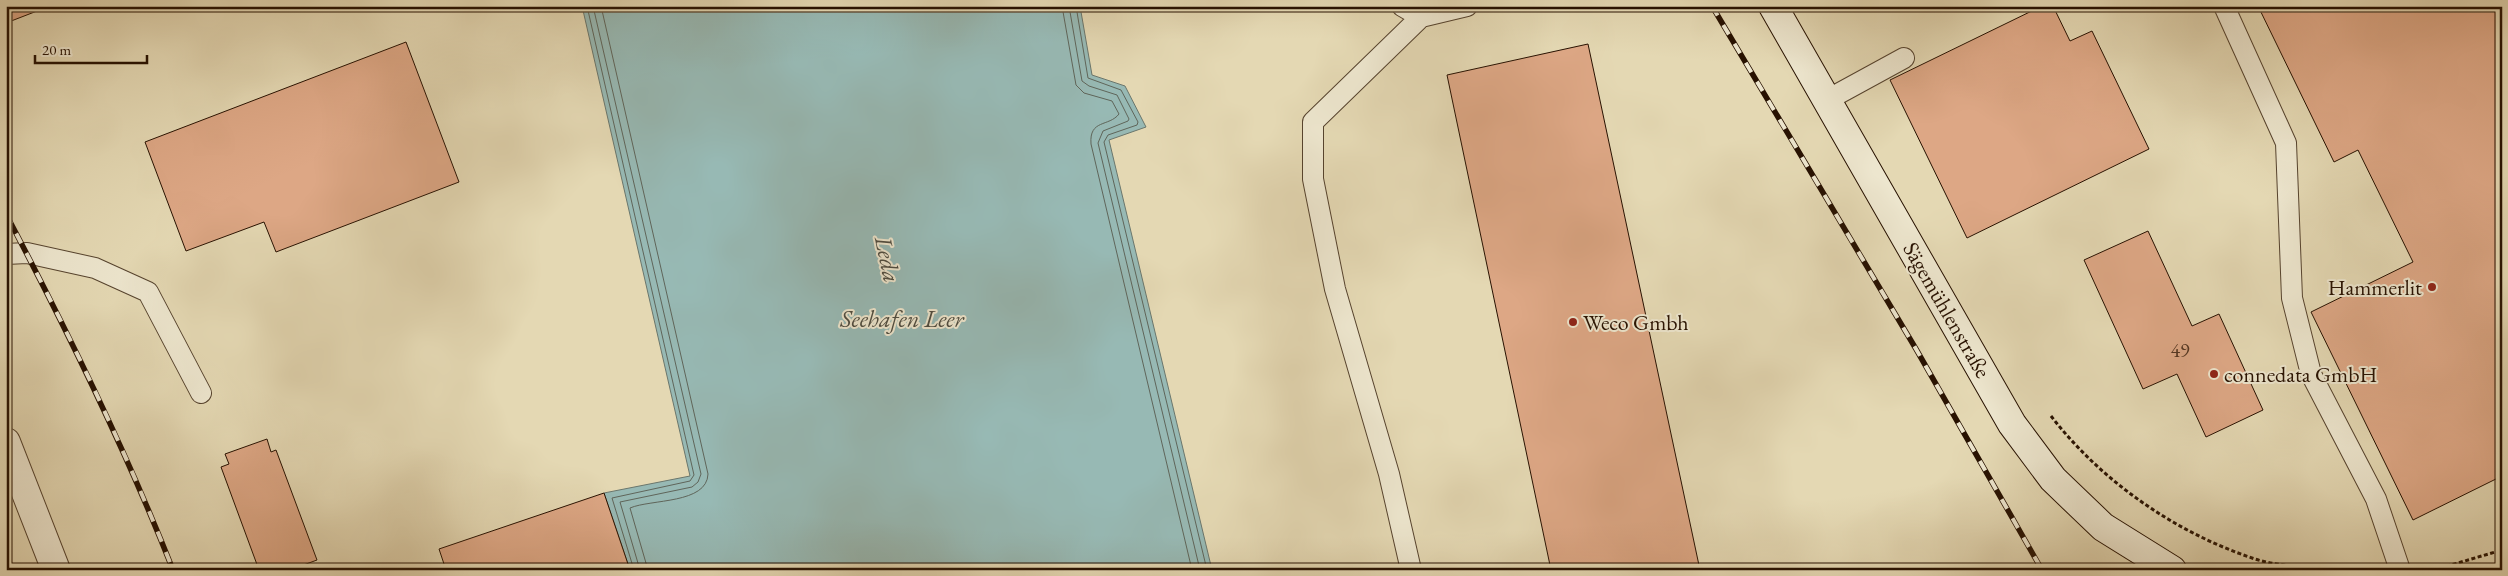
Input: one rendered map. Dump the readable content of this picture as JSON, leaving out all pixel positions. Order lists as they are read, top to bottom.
{
  "streets": {
    "street": ["Sägemühlenstraße"]
  },
  "water": ["Leda", "Seehafen Leer"],
  "places": ["Hammerlit", "Weco Gmbh", "connedata GmbH"],
  "house_numbers": ["49"],
  "scale_bar": "20 m"
}
